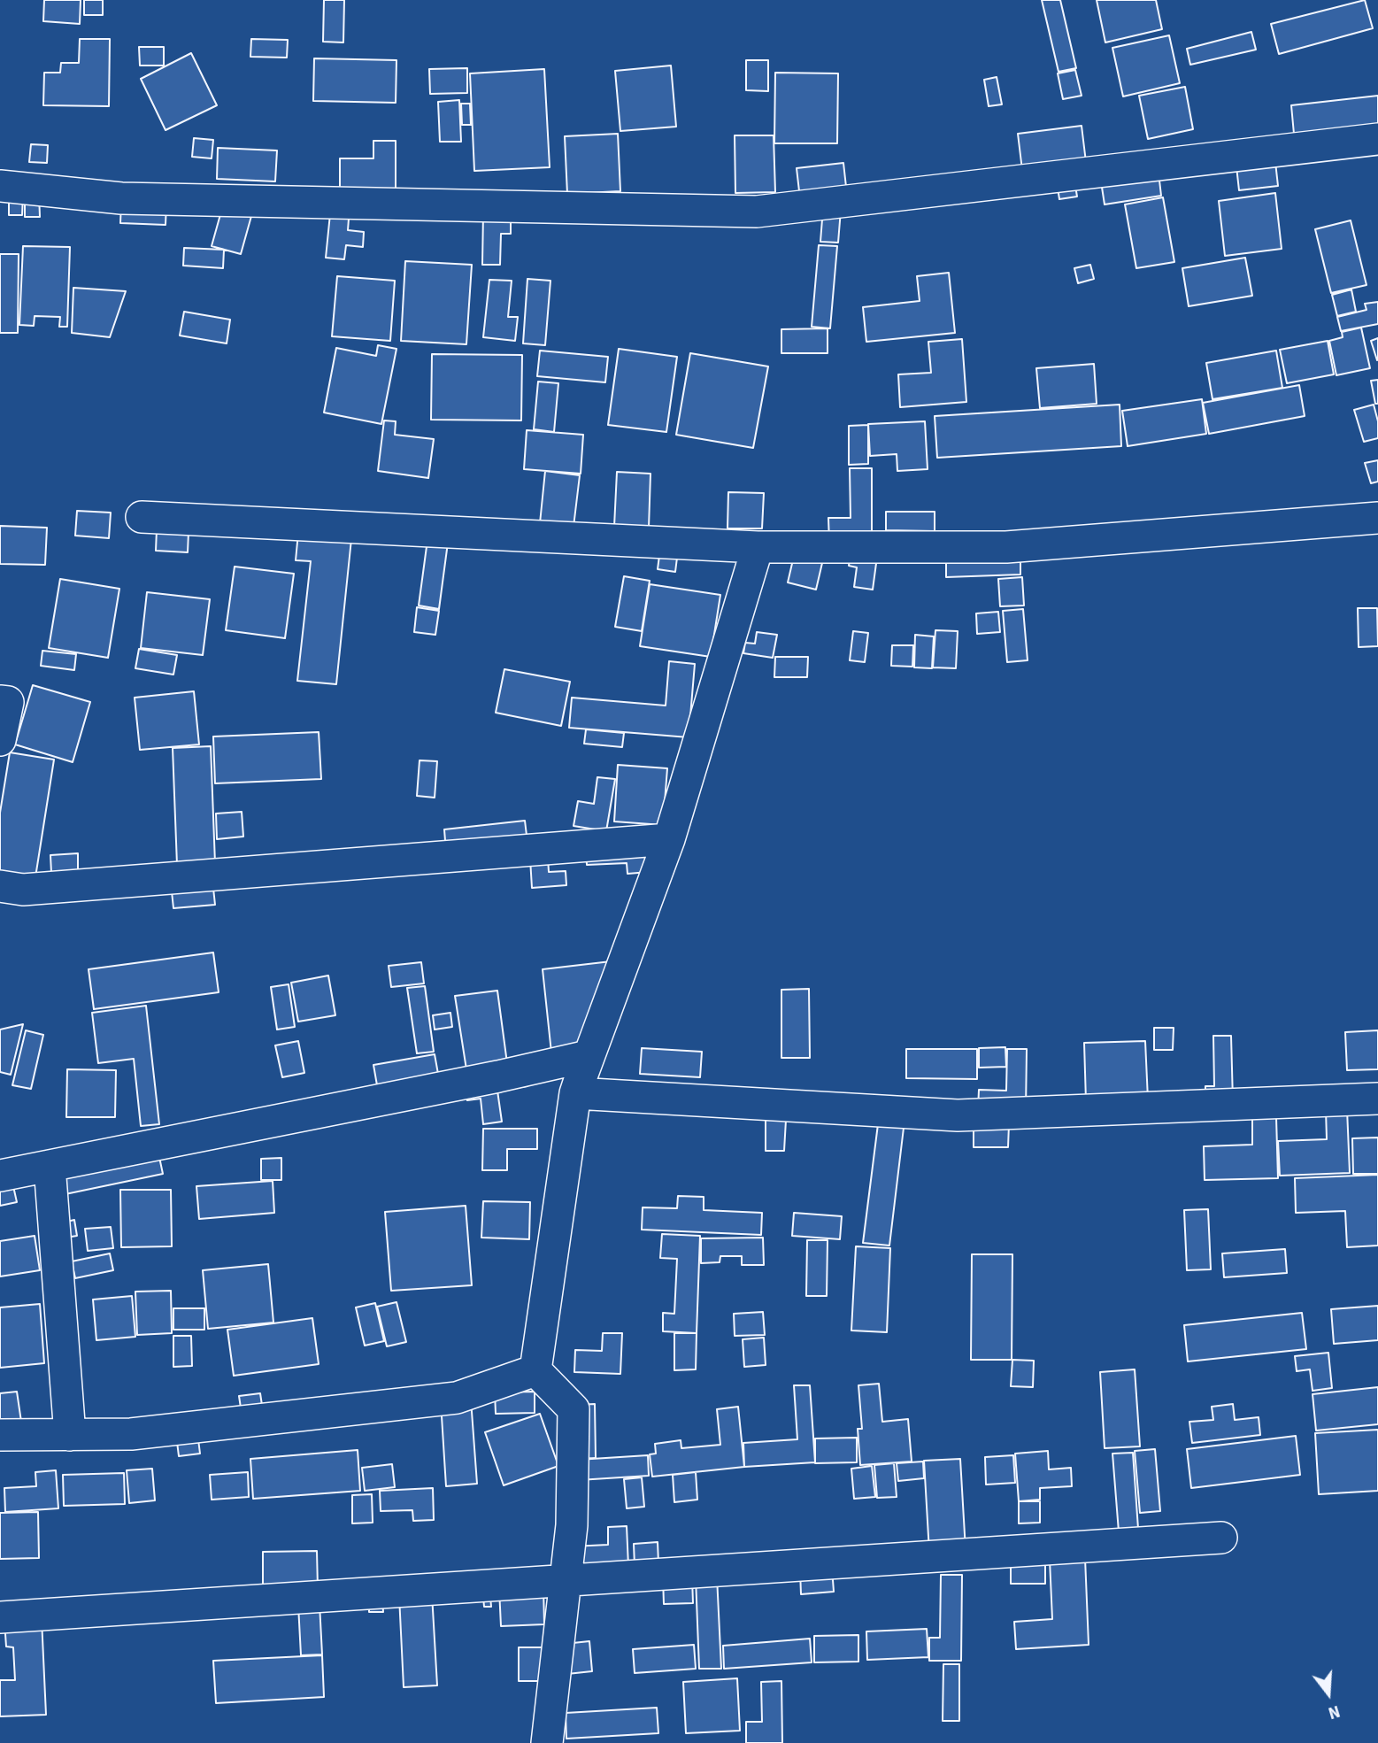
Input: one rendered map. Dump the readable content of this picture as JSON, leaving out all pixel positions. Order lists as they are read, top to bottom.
{
  "north": "bottom"
}
